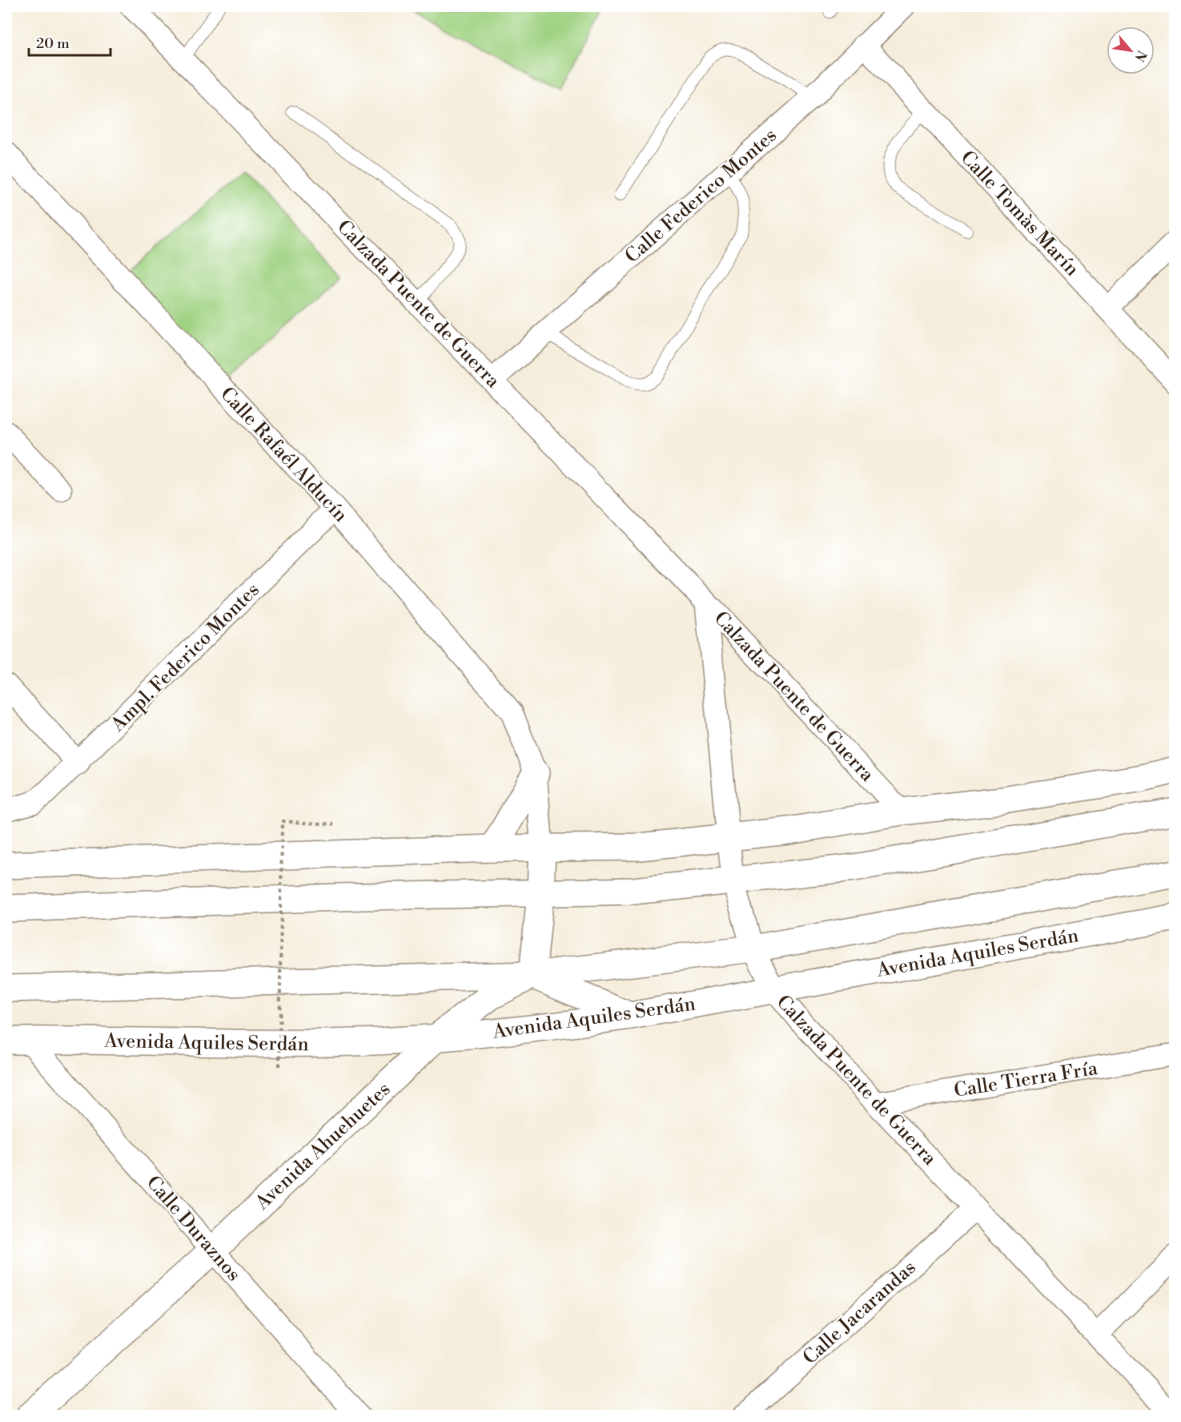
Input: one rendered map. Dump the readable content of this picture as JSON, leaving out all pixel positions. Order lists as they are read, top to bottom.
{
  "streets": {
    "main road": ["Avenida Aquiles Serdán", "Avenida Ahuehuetes"],
    "street": [
      "Calle Federico Montes",
      "Calle Tomàs Marín",
      "Calzada Puente de Guerra",
      "Calle Rafaél Alducín",
      "Ampl. Federico Montes",
      "Calle Tierra Fría",
      "Calle Duraznos",
      "Calle Jacarandas"
    ]
  },
  "crossings": [
    ["Calle Federico Montes", "Calle Tomàs Marín"],
    ["Calle Federico Montes", "Calzada Puente de Guerra"],
    ["Calzada Puente de Guerra", "Avenida Aquiles Serdán"],
    ["Calzada Puente de Guerra", "Calle Tierra Fría"],
    ["Calzada Puente de Guerra", "Calle Jacarandas"],
    ["Calle Rafaél Alducín", "Ampl. Federico Montes"],
    ["Avenida Aquiles Serdán", "Avenida Ahuehuetes"],
    ["Avenida Aquiles Serdán", "Calle Duraznos"],
    ["Avenida Ahuehuetes", "Calle Duraznos"]
  ],
  "scale_bar": "20 m",
  "north": "bottom right"
}
